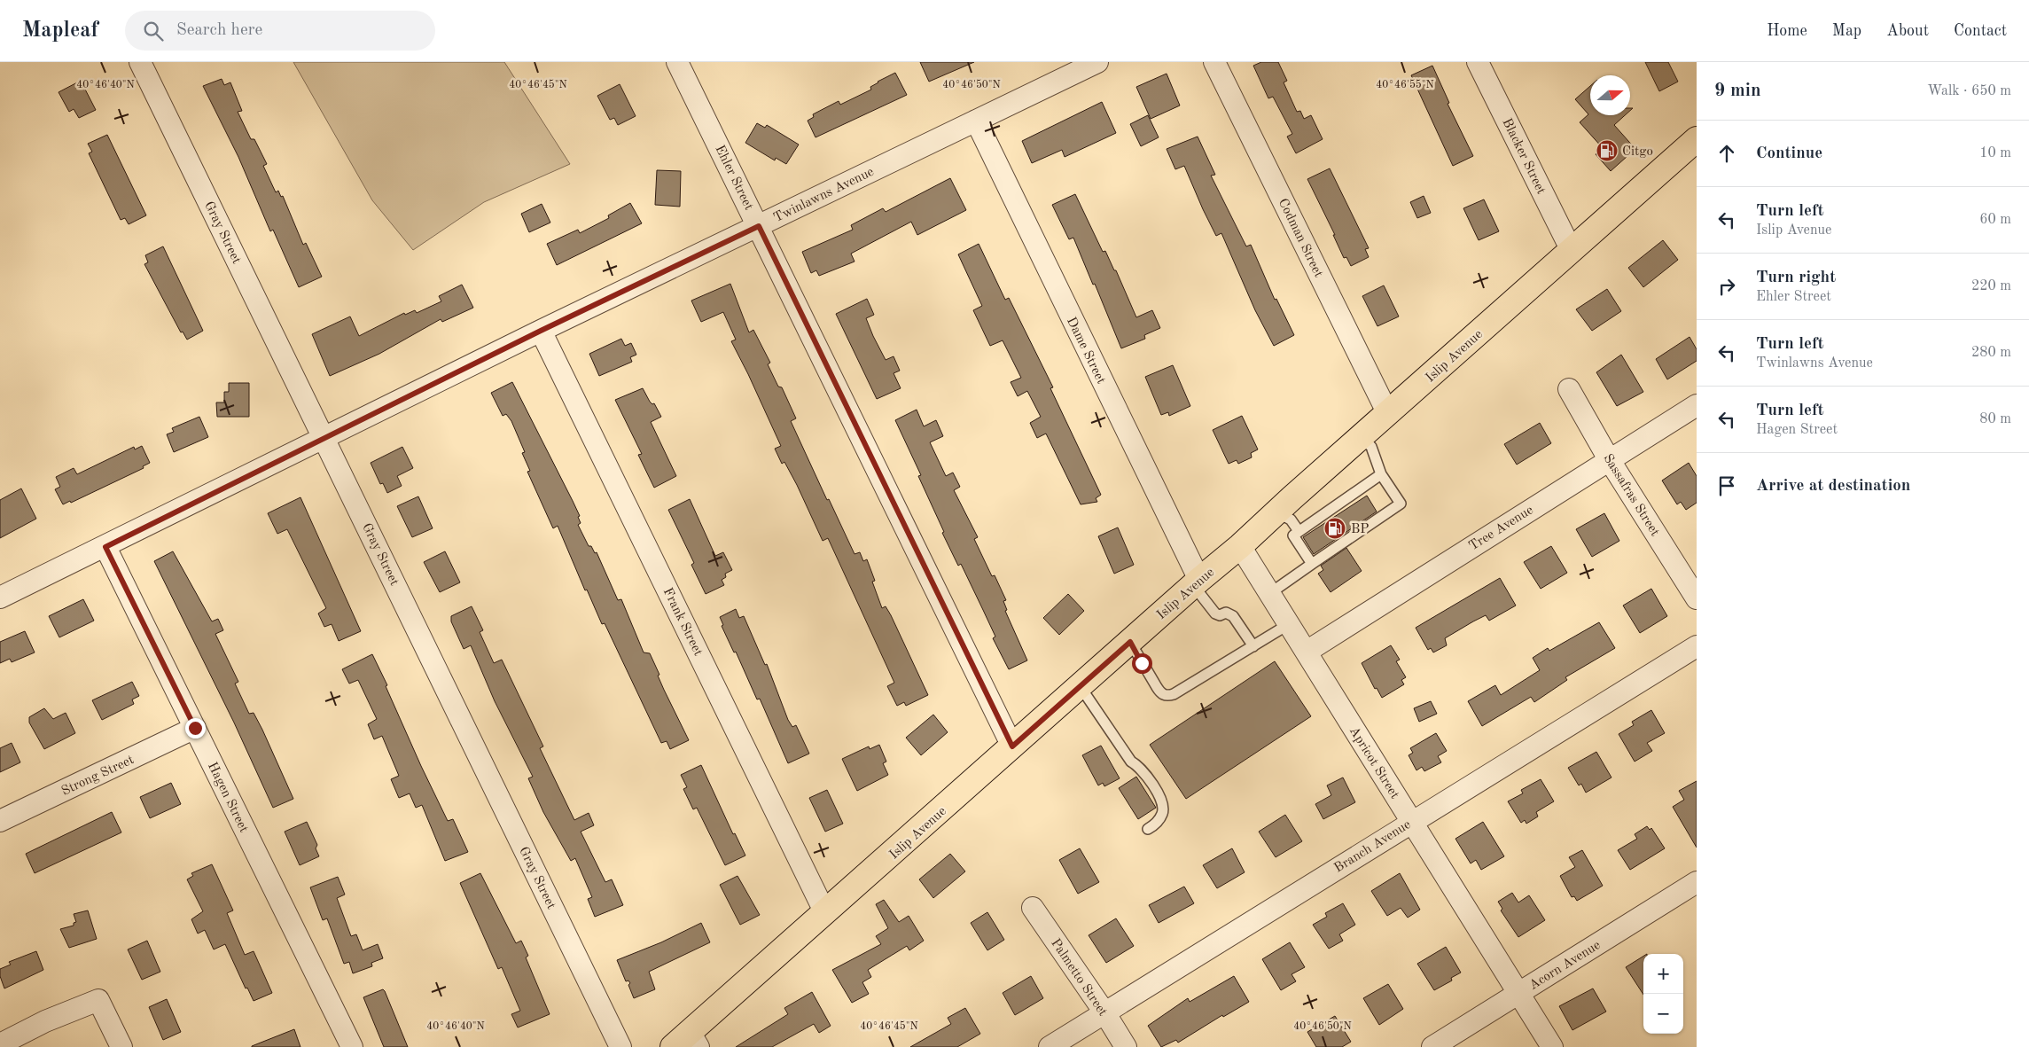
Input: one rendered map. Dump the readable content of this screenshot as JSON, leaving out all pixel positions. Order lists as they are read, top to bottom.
{
  "streets": {
    "main road": ["Islip Avenue"],
    "street": [
      "Blacker Street",
      "Ehler Street",
      "Twinlawns Avenue",
      "Gray Street",
      "Codman Street",
      "Dame Street",
      "Sassafras Street",
      "Tree Avenue",
      "Frank Street",
      "Apricot Street",
      "Strong Street",
      "Hagen Street",
      "Branch Avenue",
      "Acorn Avenue",
      "Palmetto Street"
    ]
  },
  "crossings": [
    ["Blacker Street", "Islip Avenue"],
    ["Ehler Street", "Twinlawns Avenue"],
    ["Ehler Street", "Islip Avenue"],
    ["Twinlawns Avenue", "Gray Street"],
    ["Twinlawns Avenue", "Dame Street"],
    ["Twinlawns Avenue", "Frank Street"],
    ["Twinlawns Avenue", "Hagen Street"],
    ["Codman Street", "Islip Avenue"],
    ["Dame Street", "Islip Avenue"],
    ["Islip Avenue", "Frank Street"],
    ["Islip Avenue", "Apricot Street"],
    ["Sassafras Street", "Tree Avenue"],
    ["Tree Avenue", "Apricot Street"],
    ["Apricot Street", "Branch Avenue"],
    ["Apricot Street", "Acorn Avenue"],
    ["Strong Street", "Hagen Street"],
    ["Branch Avenue", "Palmetto Street"]
  ],
  "places": {
    "fuel station": ["Citgo", "BP"]
  },
  "north": "right",
  "page": {
    "header": "Mapleaf",
    "search": "Search here",
    "nav": [
      "Home",
      "Map",
      "About",
      "Contact"
    ],
    "heading": ["9 min", "Walk · 650 m"],
    "list": [
      ["Continue", "10 m"],
      ["Turn left", "Islip Avenue", "60 m"],
      ["Turn right", "Ehler Street", "220 m"],
      ["Turn left", "Twinlawns Avenue", "280 m"],
      ["Turn left", "Hagen Street", "80 m"],
      "Arrive at destination"
    ],
    "map_buttons": ["+", "−"]
  },
  "coordinates": [
    "40°46'40\"N",
    "40°46'45\"N",
    "40°46'50\"N",
    "40°46'55\"N"
  ]
}
